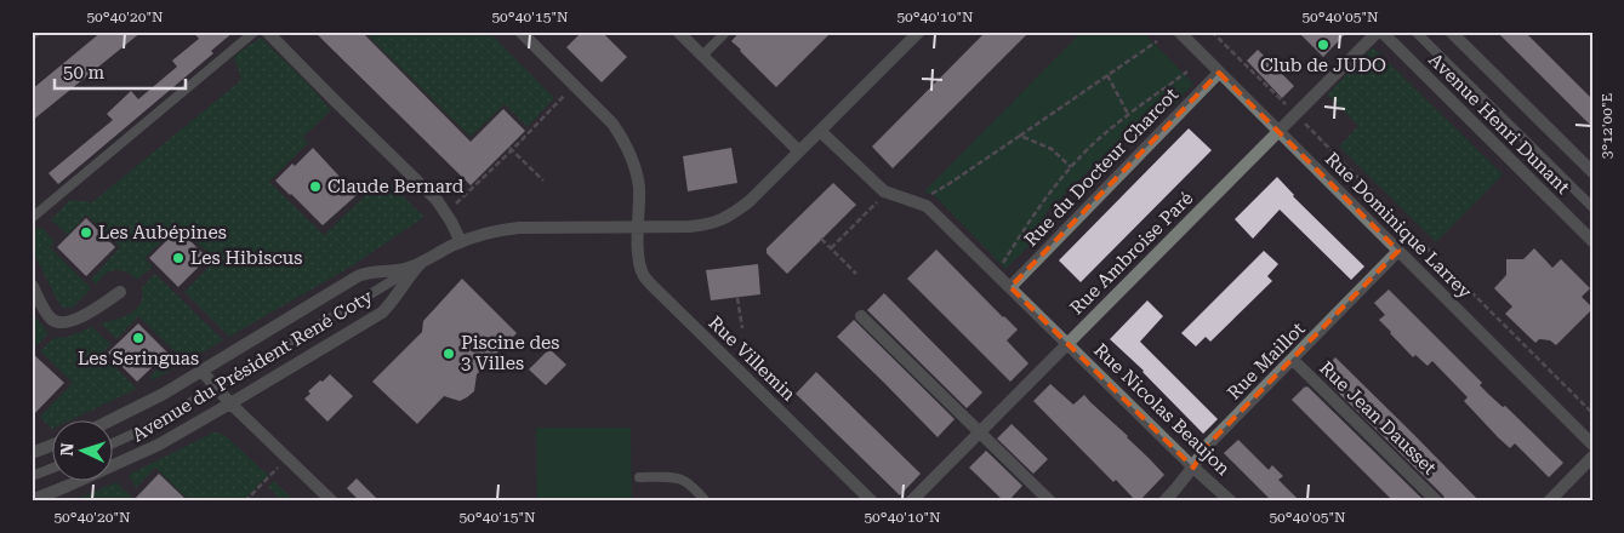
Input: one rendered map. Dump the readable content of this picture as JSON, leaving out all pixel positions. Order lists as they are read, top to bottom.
{
  "streets": {
    "street": [
      "Avenue Henri Dunant",
      "Rue du Docteur Charcot",
      "Rue Dominique Larrey",
      "Rue Ambroise Paré",
      "Rue Villemin",
      "Rue Maillot",
      "Avenue du Président René Coty",
      "Rue Nicolas Beaujon",
      "Rue Jean Dausset"
    ]
  },
  "crossings": [
    ["Avenue Henri Dunant", "Rue Ambroise Paré"],
    ["Rue du Docteur Charcot", "Rue Dominique Larrey"],
    ["Rue Dominique Larrey", "Rue Ambroise Paré"],
    ["Rue Dominique Larrey", "Rue Maillot"],
    ["Rue Ambroise Paré", "Rue Nicolas Beaujon"],
    ["Rue Maillot", "Rue Nicolas Beaujon"],
    ["Rue Maillot", "Rue Jean Dausset"]
  ],
  "places": [
    "Club de JUDO",
    "Claude Bernard",
    "Les Aubépines",
    "Les Hibiscus",
    "Les Seringuas",
    "Piscine des 3 Villes"
  ],
  "scale_bar": "50 m",
  "north": "left",
  "coordinates": [
    "50°40'20\"N",
    "50°40'15\"N",
    "50°40'10\"N",
    "50°40'05\"N",
    "3°12'00\"E"
  ]
}
